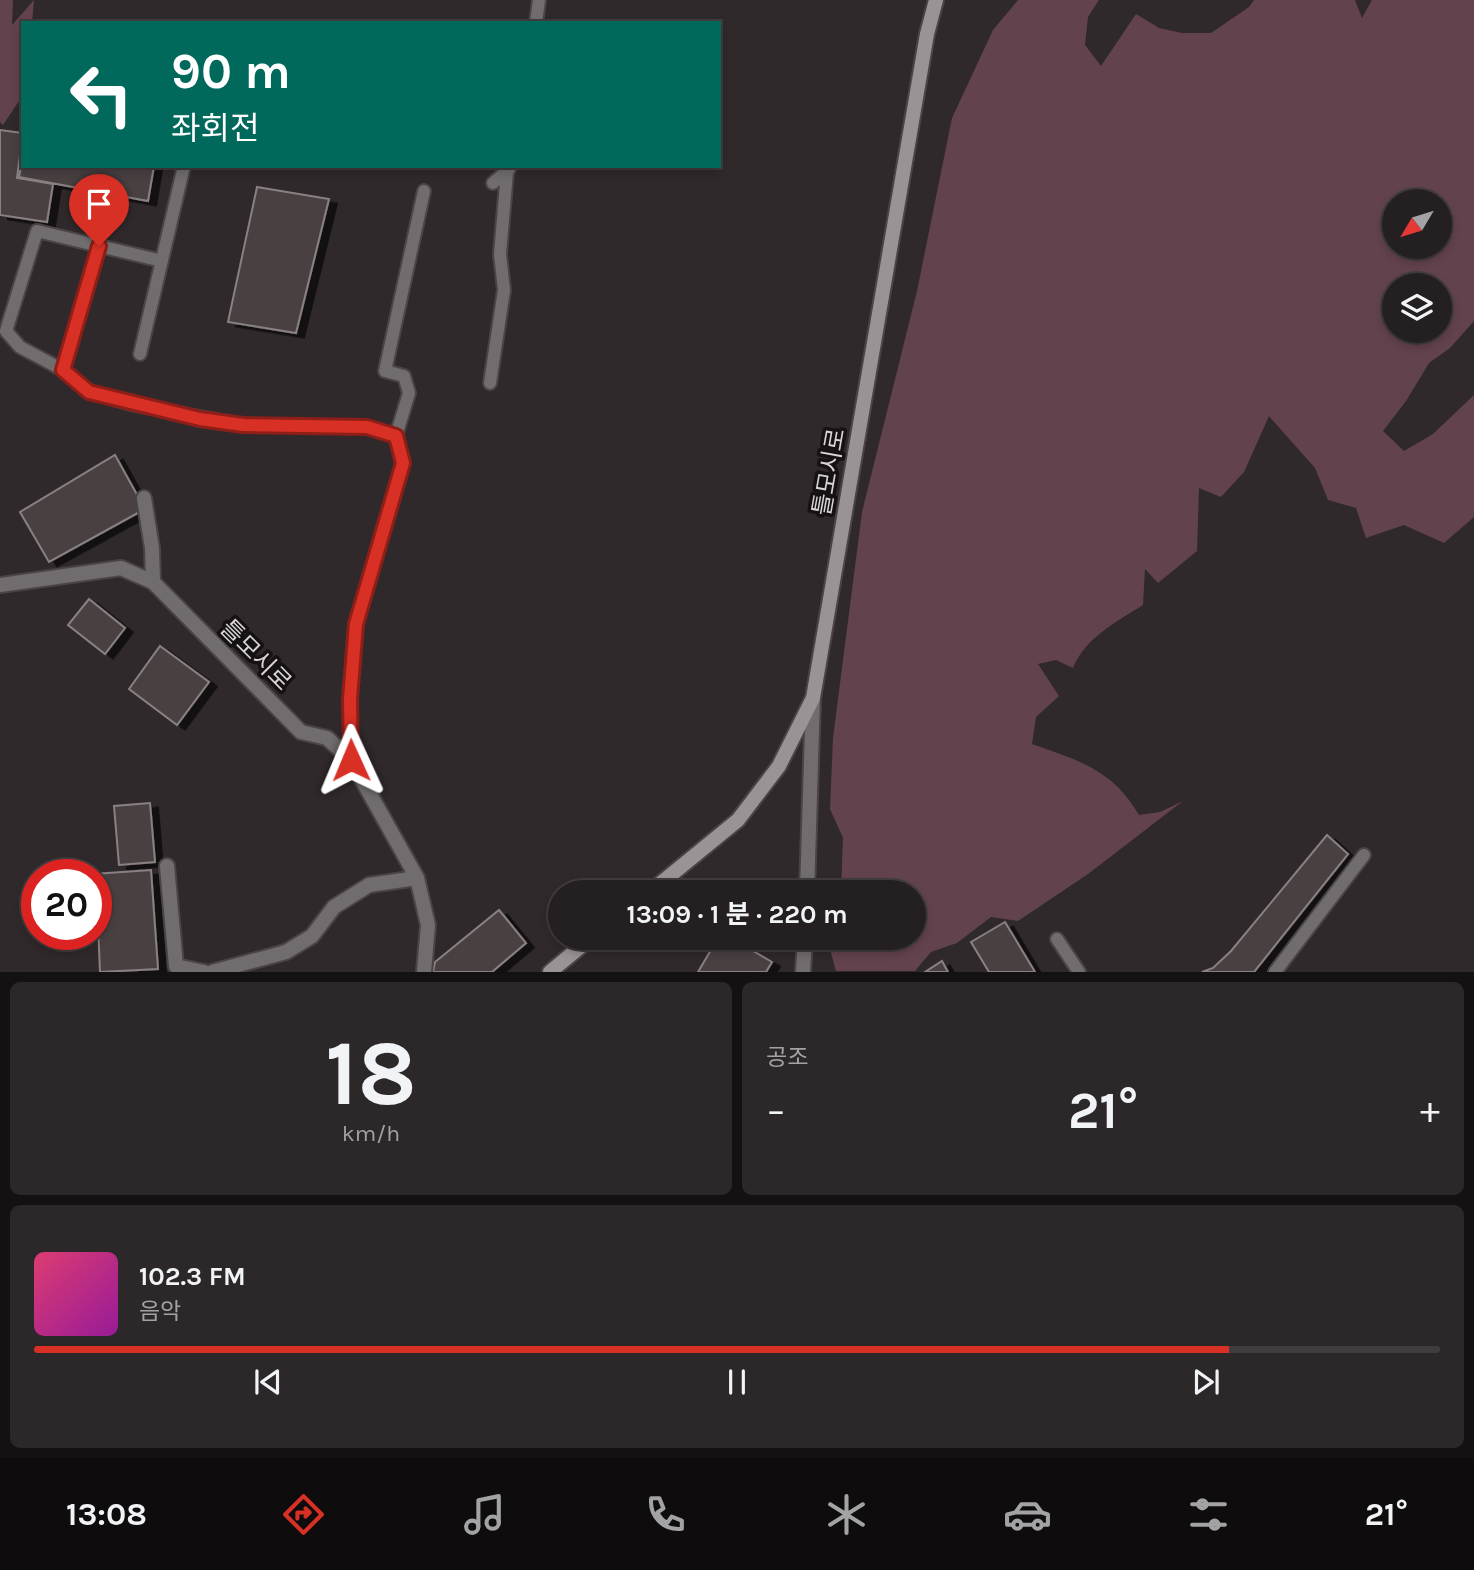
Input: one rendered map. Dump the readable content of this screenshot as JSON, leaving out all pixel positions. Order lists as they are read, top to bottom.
{
  "streets": {
    "main road": ["틀모시로"]
  },
  "north": "bottom left",
  "page": {
    "turn": ["90 m", "좌회전"],
    "limit": "20",
    "trip": "13:09 · 1 분 · 220 m",
    "tile": [
      ["18", "km/h"],
      "공조"
    ],
    "heat": ["−", "21°", "+"],
    "song": ["102.3 FM", "음악"],
    "tabs": ["13:08", "21°"]
  }
}
